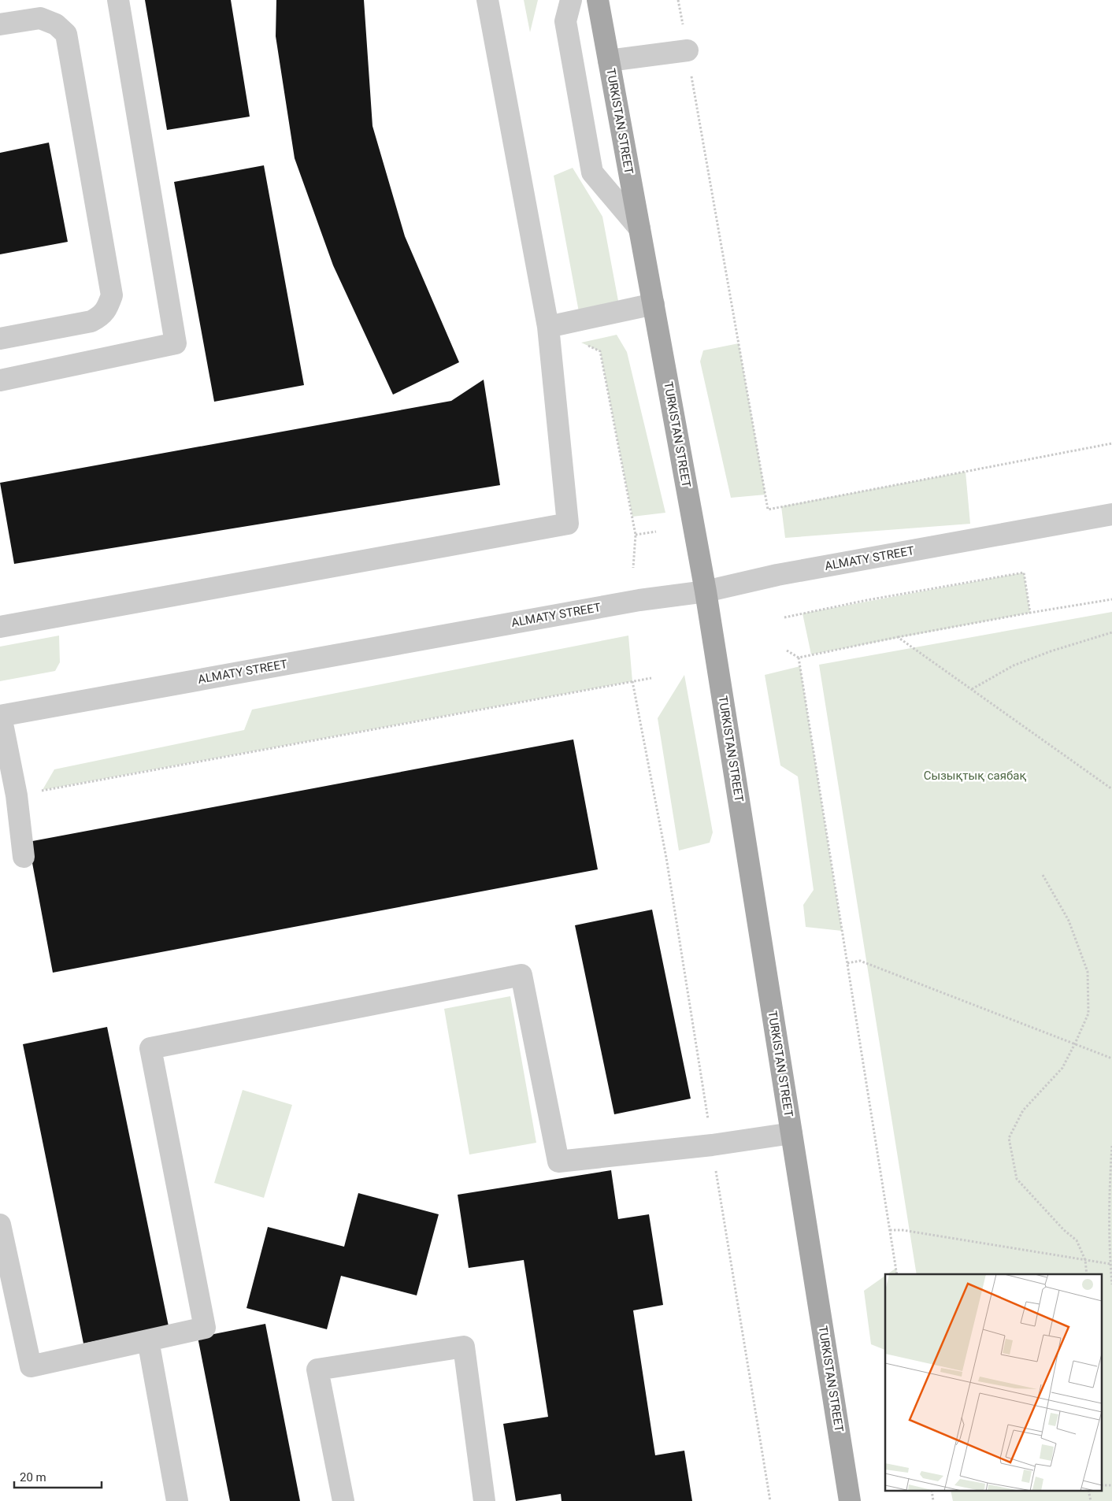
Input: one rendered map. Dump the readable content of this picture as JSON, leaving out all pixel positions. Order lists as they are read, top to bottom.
{
  "streets": {
    "main road": ["TURKISTAN STREET"],
    "street": ["ALMATY STREET"]
  },
  "crossings": [
    ["TURKISTAN STREET", "ALMATY STREET"]
  ],
  "parks": ["Сызықтық саябақ"],
  "scale_bar": "20 m"
}
